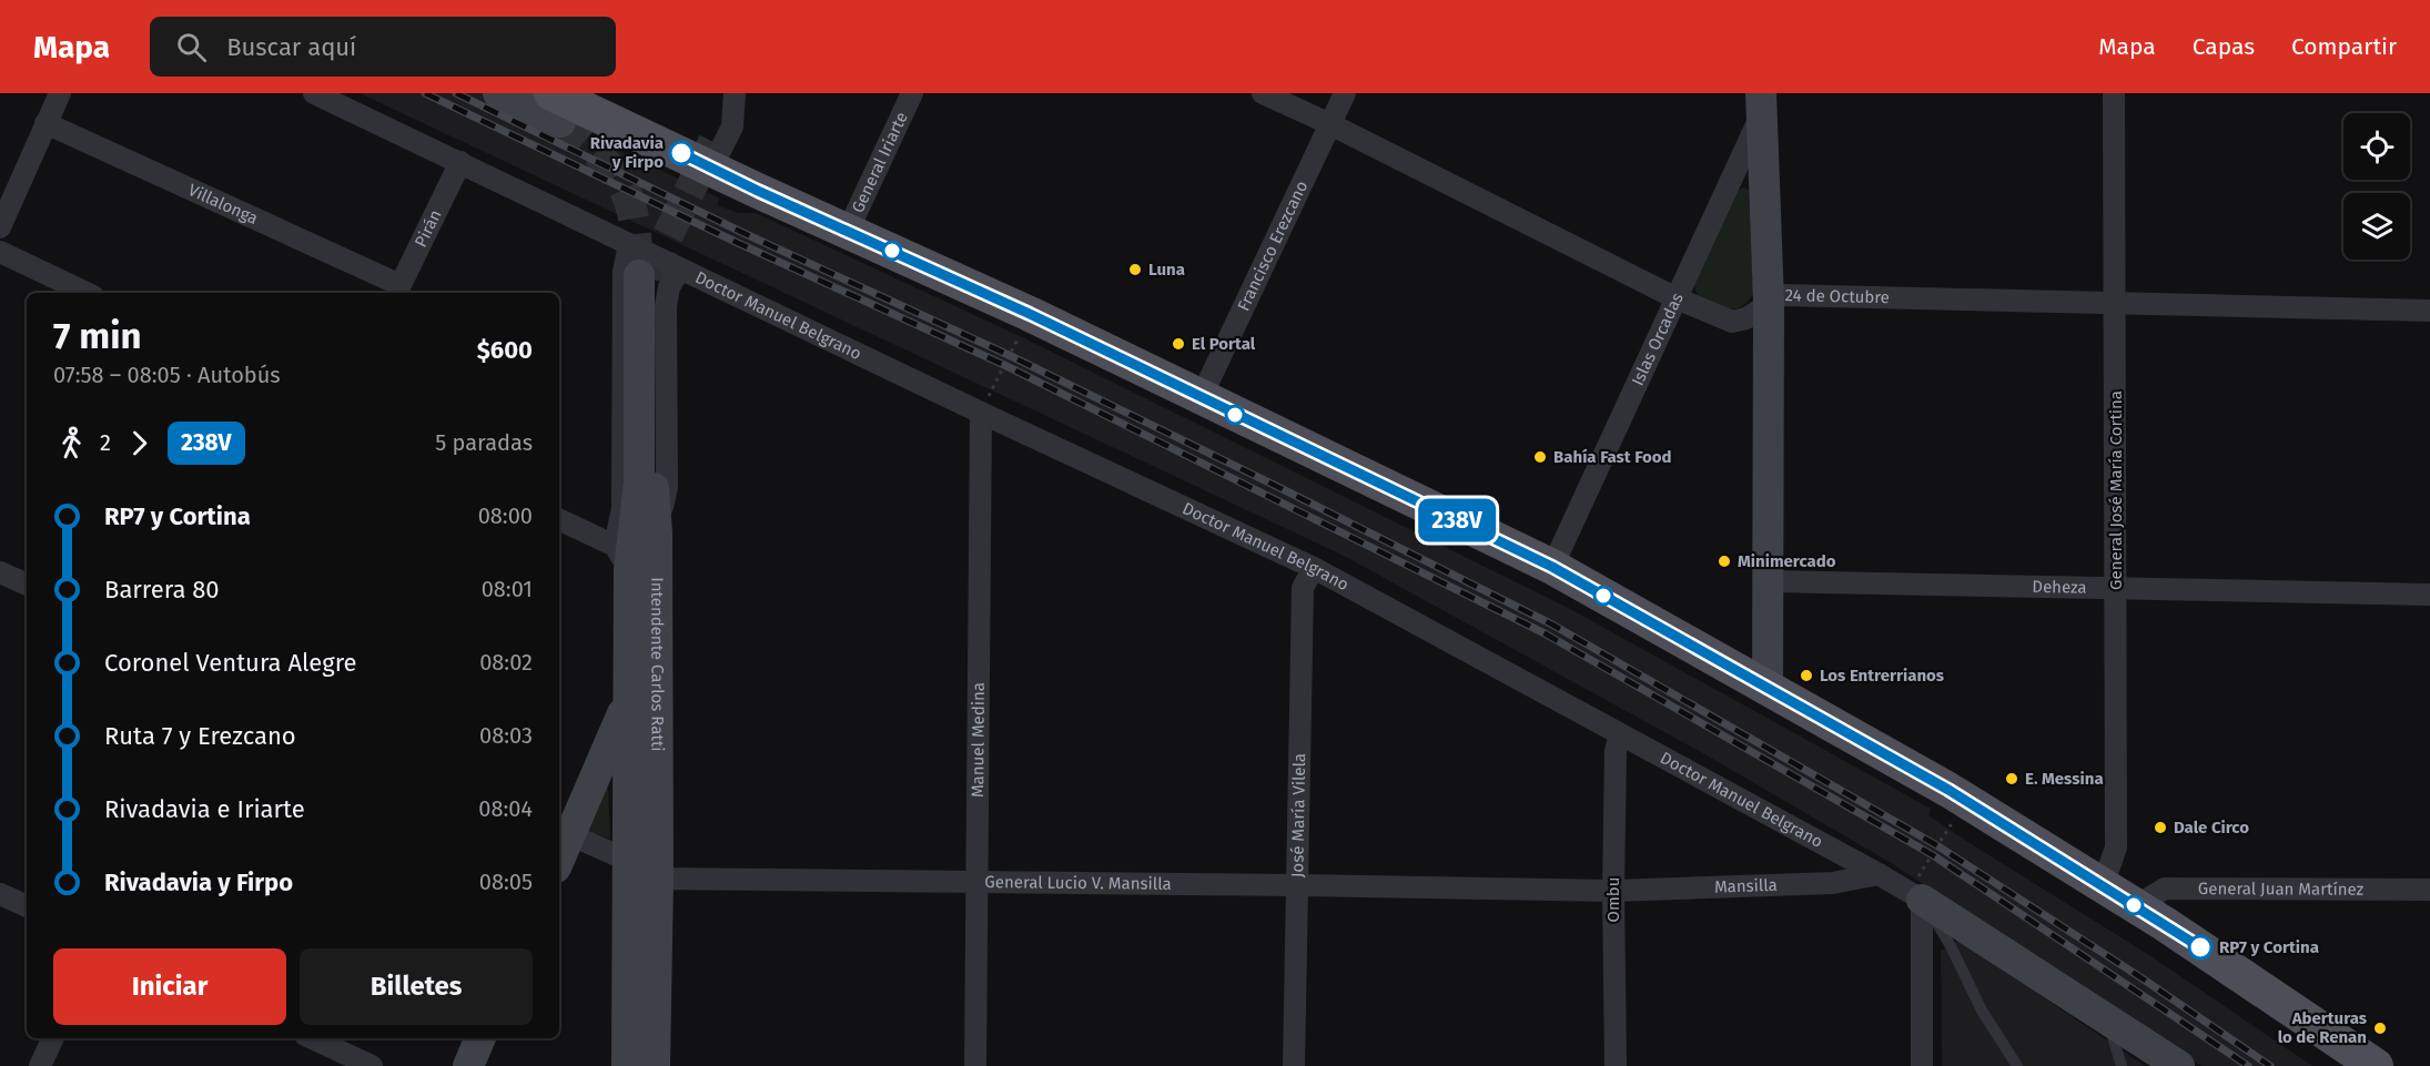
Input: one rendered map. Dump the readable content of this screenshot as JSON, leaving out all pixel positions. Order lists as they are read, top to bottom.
{
  "streets": {
    "main road": ["Doctor Manuel Belgrano", "Intendente Carlos Ratti"],
    "street": [
      "General Iriarte",
      "Villalonga",
      "Pirán",
      "Francisco Erezcano",
      "24 de Octubre",
      "Islas Orcadas",
      "General José María Cortina",
      "Deheza",
      "Manuel Medina",
      "José María Vilela",
      "General Lucio V. Mansilla",
      "Mansilla",
      "General Juan Martínez",
      "Ombu"
    ]
  },
  "crossings": [
    ["Villalonga", "Pirán"],
    ["Pirán", "Doctor Manuel Belgrano"],
    ["Francisco Erezcano", "24 de Octubre"],
    ["24 de Octubre", "Islas Orcadas"],
    ["24 de Octubre", "General José María Cortina"],
    ["Doctor Manuel Belgrano", "Intendente Carlos Ratti"],
    ["Doctor Manuel Belgrano", "Manuel Medina"],
    ["Doctor Manuel Belgrano", "José María Vilela"],
    ["Doctor Manuel Belgrano", "Mansilla"],
    ["Doctor Manuel Belgrano", "Ombu"],
    ["General José María Cortina", "Deheza"],
    ["Intendente Carlos Ratti", "General Lucio V. Mansilla"],
    ["Manuel Medina", "General Lucio V. Mansilla"],
    ["José María Vilela", "General Lucio V. Mansilla"],
    ["General Lucio V. Mansilla", "Mansilla"],
    ["General Lucio V. Mansilla", "Ombu"],
    ["Mansilla", "Ombu"]
  ],
  "places": [
    "Rivadavia y Firpo",
    "Luna",
    "El Portal",
    "Bahía Fast Food",
    "Minimercado",
    "Los Entrerrianos",
    "E. Messina",
    "Dale Circo",
    "RP7 y Cortina",
    "Aberturas lo de Renan"
  ],
  "lines": ["bus line 238V"],
  "page": {
    "header": "Mapa",
    "search": "Buscar aquí",
    "nav": ["Mapa", "Capas", "Compartir"],
    "on_map": "238V",
    "heading": ["7 min", "07:58 – 08:05 · Autobús", "$600"],
    "legs": ["2", "238V", "5 paradas"],
    "list": [
      {
        "name": "RP7 y Cortina",
        "value": "08:00"
      },
      {
        "name": "Barrera 80",
        "value": "08:01"
      },
      {
        "name": "Coronel Ventura Alegre",
        "value": "08:02"
      },
      {
        "name": "Ruta 7 y Erezcano",
        "value": "08:03"
      },
      {
        "name": "Rivadavia e Iriarte",
        "value": "08:04"
      },
      {
        "name": "Rivadavia y Firpo",
        "value": "08:05"
      }
    ],
    "buttons": ["Iniciar", "Billetes"]
  }
}
